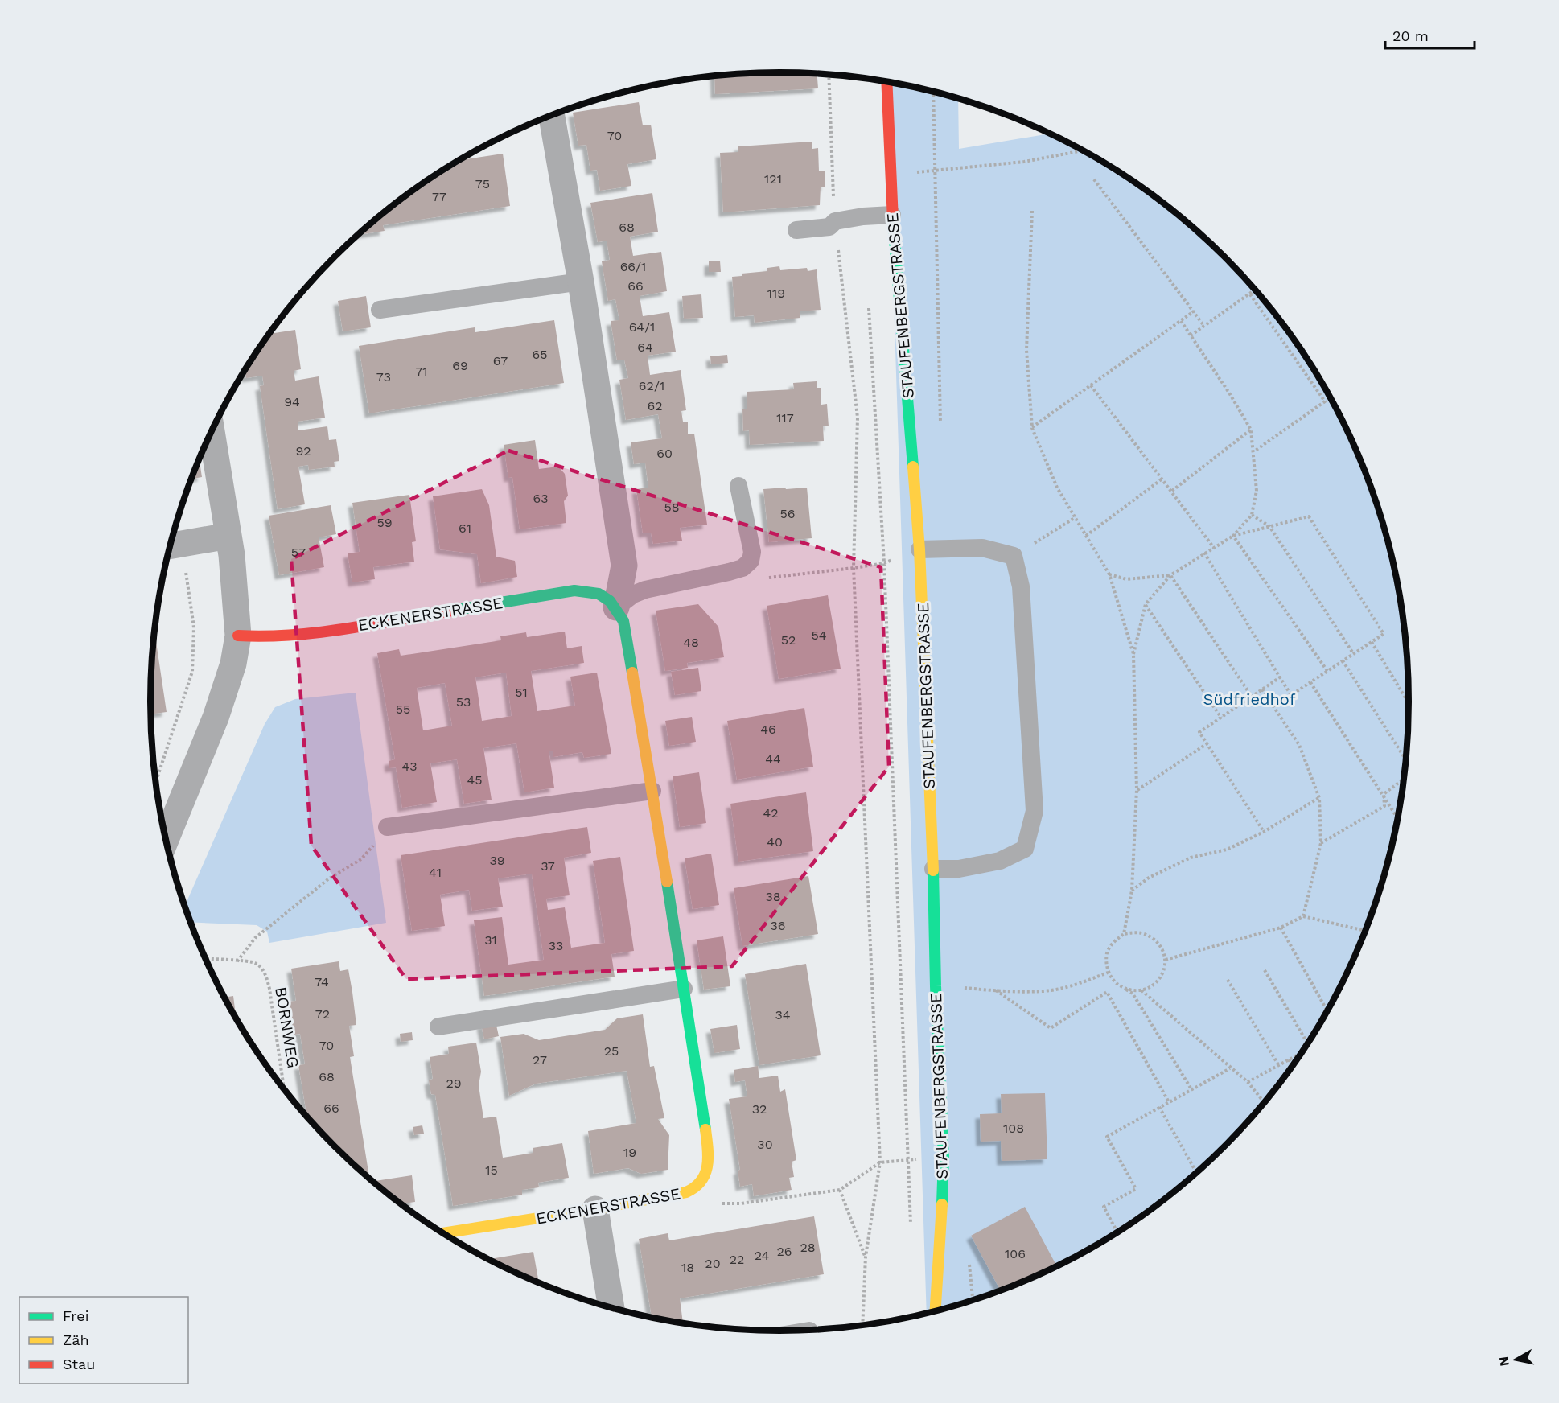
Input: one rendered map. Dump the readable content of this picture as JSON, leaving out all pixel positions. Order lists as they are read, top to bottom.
{
  "streets": {
    "street": ["STAUFENBERGSTRASSE", "ECKENERSTRASSE"],
    "path": ["BORNWEG"]
  },
  "parks": ["Südfriedhof"],
  "house_numbers": [
    "70",
    "121",
    "75",
    "77",
    "68",
    "66/1",
    "66",
    "119",
    "64/1",
    "64",
    "65",
    "67",
    "69",
    "71",
    "73",
    "62/1",
    "94",
    "62",
    "117",
    "92",
    "60",
    "63",
    "58",
    "56",
    "59",
    "61",
    "57",
    "54",
    "52",
    "48",
    "51",
    "53",
    "55",
    "46",
    "44",
    "43",
    "45",
    "42",
    "40",
    "39",
    "37",
    "41",
    "38",
    "36",
    "31",
    "33",
    "74",
    "72",
    "34",
    "70",
    "25",
    "27",
    "68",
    "29",
    "66",
    "32",
    "108",
    "30",
    "19",
    "15",
    "28",
    "26",
    "106",
    "24",
    "22",
    "20",
    "18"
  ],
  "legend": ["Frei", "Zäh", "Stau"],
  "scale_bar": "20 m",
  "north": "left"
}
